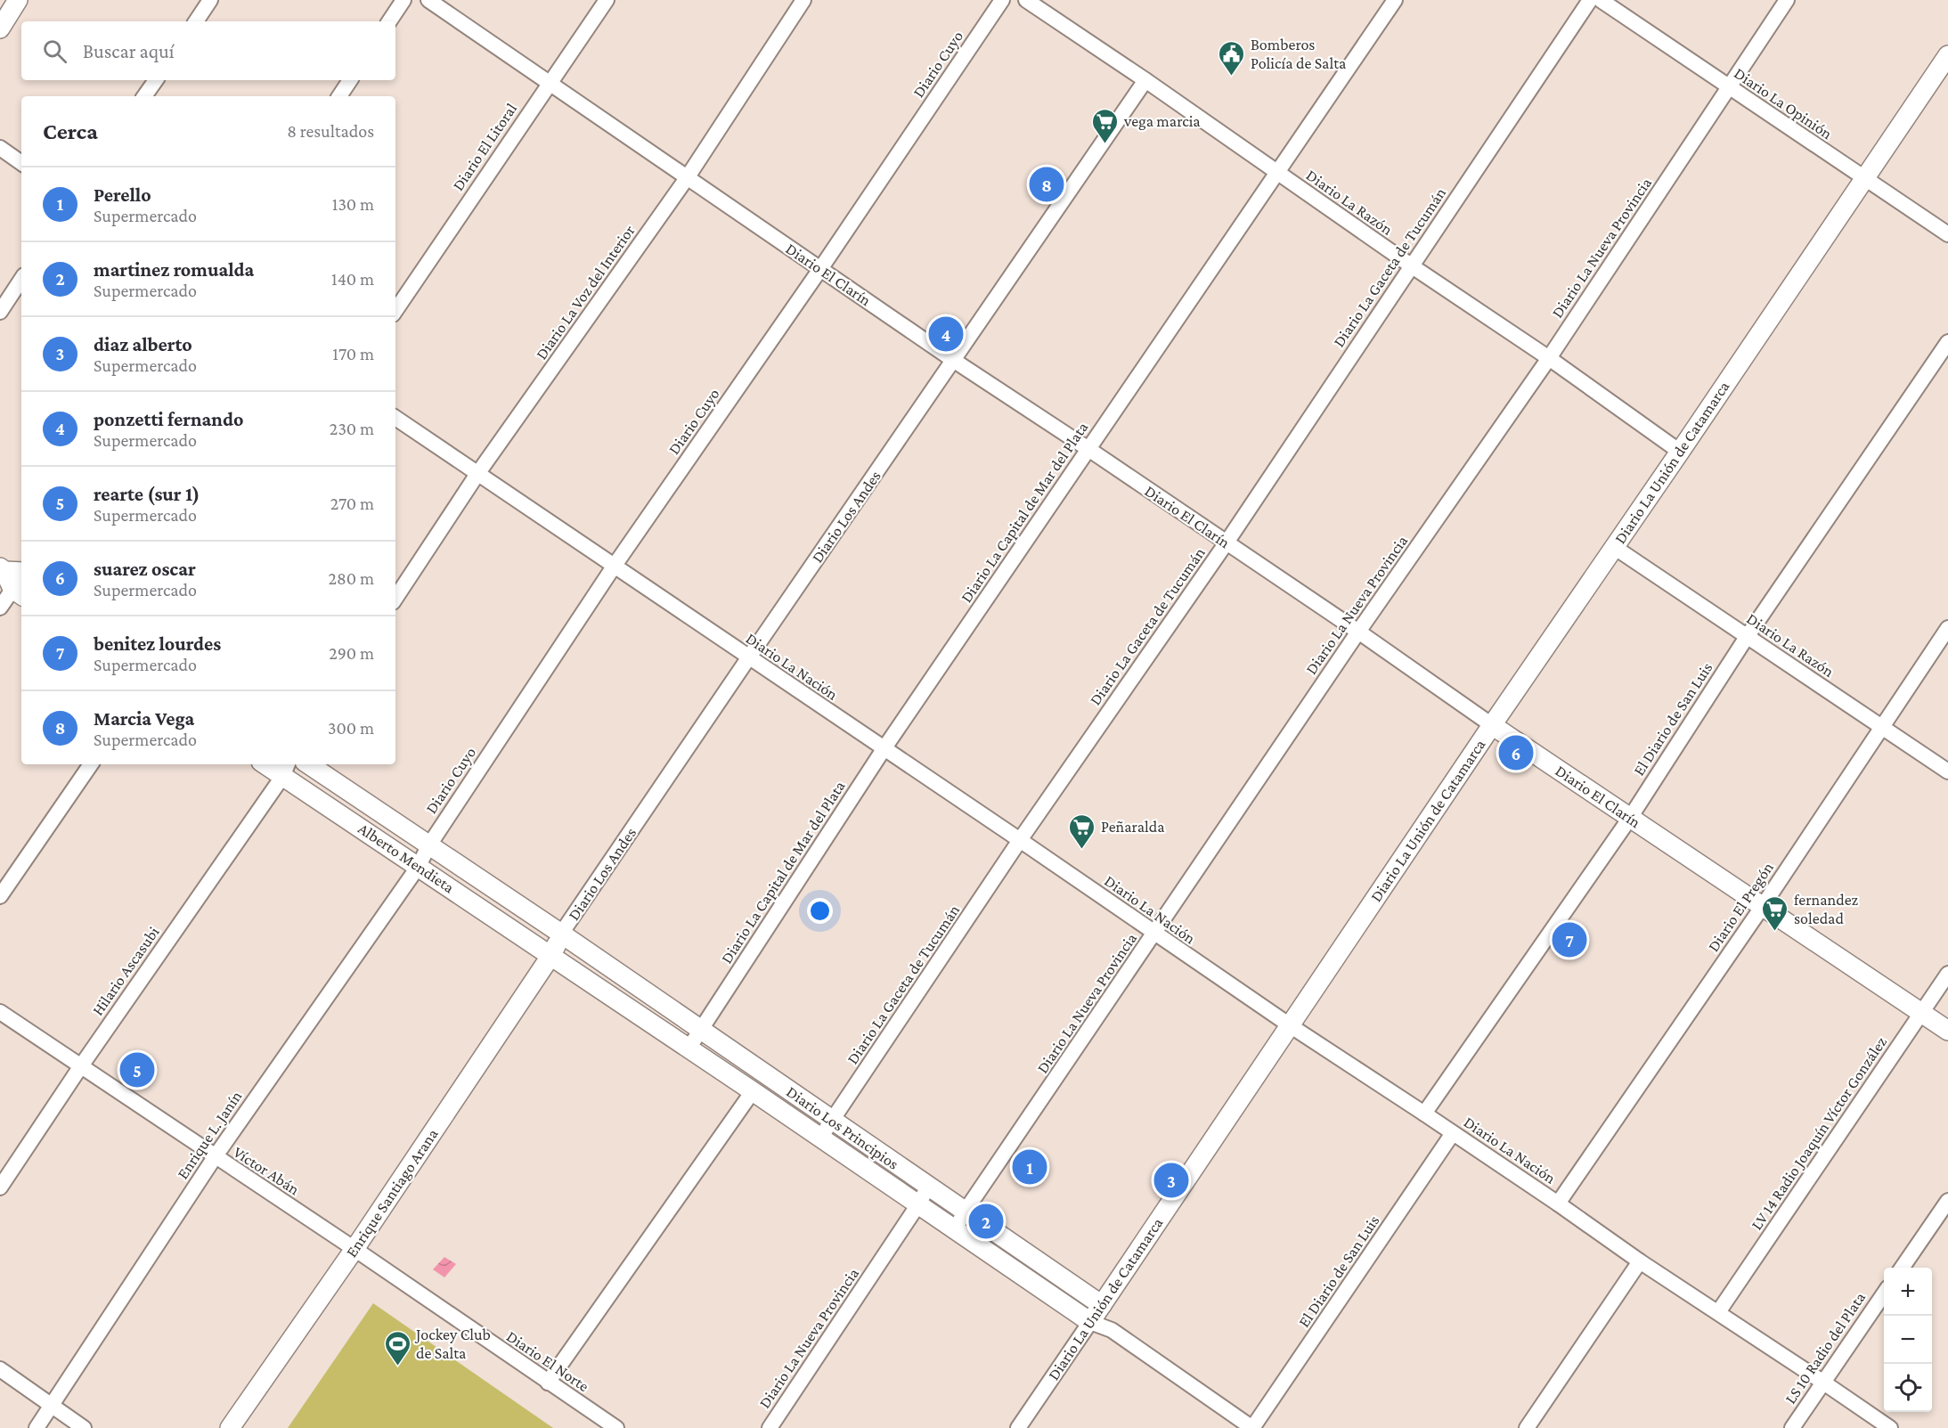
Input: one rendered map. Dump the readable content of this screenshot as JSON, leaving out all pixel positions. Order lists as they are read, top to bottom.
{
  "streets": {
    "street": [
      "Diario Cuyo",
      "Diario La Opinión",
      "Diario El Litoral",
      "Diario La Razón",
      "Diario La Nueva Provincia",
      "Diario La Gaceta de Tucumán",
      "Diario El Clarín",
      "Diario La Voz del Interior",
      "Diario La Unión de Catamarca",
      "Diario La Capital de Mar del Plata",
      "Diario Los Andes",
      "Diario La Nación",
      "El Diario de San Luis",
      "Alberto Mendieta",
      "Diario El Pregón",
      "Hilario Ascasubi",
      "Diario Los Principios",
      "LV 14 Radio Joaquín Víctor González",
      "Enrique L. Janín",
      "Víctor Abán",
      "Enrique Santiago Arana",
      "LS 10 Radio del Plata",
      "Diario El Norte"
    ]
  },
  "crossings": [
    ["Diario Cuyo", "Diario El Clarín"],
    ["Diario Cuyo", "Diario La Nación"],
    ["Diario Cuyo", "Alberto Mendieta"],
    ["Diario Cuyo", "Enrique L. Janín"],
    ["Diario La Opinión", "Diario La Nueva Provincia"],
    ["Diario La Opinión", "Diario La Unión de Catamarca"],
    ["Diario El Litoral", "Diario El Clarín"],
    ["Diario La Razón", "Diario La Nueva Provincia"],
    ["Diario La Razón", "Diario La Gaceta de Tucumán"],
    ["Diario La Razón", "Diario La Unión de Catamarca"],
    ["Diario La Razón", "Diario La Capital de Mar del Plata"],
    ["Diario La Razón", "Diario Los Andes"],
    ["Diario La Razón", "El Diario de San Luis"],
    ["Diario La Razón", "Diario El Pregón"],
    ["Diario La Nueva Provincia", "Diario El Clarín"],
    ["Diario La Nueva Provincia", "Diario La Nación"],
    ["Diario La Nueva Provincia", "Diario Los Principios"],
    ["Diario La Gaceta de Tucumán", "Diario El Clarín"],
    ["Diario La Gaceta de Tucumán", "Diario La Nación"],
    ["Diario La Gaceta de Tucumán", "Diario Los Principios"],
    ["Diario El Clarín", "Diario La Voz del Interior"],
    ["Diario El Clarín", "Diario La Unión de Catamarca"],
    ["Diario El Clarín", "Diario La Capital de Mar del Plata"],
    ["Diario El Clarín", "Diario Los Andes"],
    ["Diario El Clarín", "El Diario de San Luis"],
    ["Diario El Clarín", "Diario El Pregón"],
    ["Diario El Clarín", "LV 14 Radio Joaquín Víctor González"],
    ["Diario La Voz del Interior", "Diario La Nación"],
    ["Diario La Unión de Catamarca", "Diario La Nación"],
    ["Diario La Unión de Catamarca", "Diario Los Principios"],
    ["Diario La Capital de Mar del Plata", "Diario La Nación"],
    ["Diario La Capital de Mar del Plata", "Diario Los Principios"],
    ["Diario Los Andes", "Diario La Nación"],
    ["Diario Los Andes", "Alberto Mendieta"],
    ["Diario Los Andes", "Diario Los Principios"],
    ["Diario Los Andes", "Enrique Santiago Arana"],
    ["Diario La Nación", "El Diario de San Luis"],
    ["Diario La Nación", "Diario El Pregón"],
    ["Diario La Nación", "LV 14 Radio Joaquín Víctor González"],
    ["Diario La Nación", "LS 10 Radio del Plata"],
    ["El Diario de San Luis", "Diario Los Principios"],
    ["Alberto Mendieta", "Hilario Ascasubi"],
    ["Alberto Mendieta", "Diario Los Principios"],
    ["Alberto Mendieta", "Enrique L. Janín"],
    ["Alberto Mendieta", "Enrique Santiago Arana"],
    ["Hilario Ascasubi", "Víctor Abán"],
    ["Diario Los Principios", "Enrique Santiago Arana"],
    ["Enrique L. Janín", "Víctor Abán"],
    ["Víctor Abán", "Enrique Santiago Arana"],
    ["Víctor Abán", "Diario El Norte"],
    ["Enrique Santiago Arana", "Diario El Norte"]
  ],
  "places": {
    "public building": ["Bomberos Policía de Salta"],
    "supermarket": ["vega marcia", "Peñaralda", "fernandez soledad"],
    "sports": ["Jockey Club de Salta"]
  },
  "page": {
    "search": "Buscar aquí",
    "heading": ["Cerca", "8 resultados"],
    "pins": [
      "8",
      "4",
      "6",
      "7",
      "5",
      "1",
      "3",
      "2"
    ],
    "list": [
      {
        "mark": "1",
        "name": "Perello",
        "note": "Supermercado",
        "value": "130 m"
      },
      {
        "mark": "2",
        "name": "martinez romualda",
        "note": "Supermercado",
        "value": "140 m"
      },
      {
        "mark": "3",
        "name": "diaz alberto",
        "note": "Supermercado",
        "value": "170 m"
      },
      {
        "mark": "4",
        "name": "ponzetti fernando",
        "note": "Supermercado",
        "value": "230 m"
      },
      {
        "mark": "5",
        "name": "rearte (sur 1)",
        "note": "Supermercado",
        "value": "270 m"
      },
      {
        "mark": "6",
        "name": "suarez oscar",
        "note": "Supermercado",
        "value": "280 m"
      },
      {
        "mark": "7",
        "name": "benitez lourdes",
        "note": "Supermercado",
        "value": "290 m"
      },
      {
        "mark": "8",
        "name": "Marcia Vega",
        "note": "Supermercado",
        "value": "300 m"
      }
    ],
    "map_buttons": ["+", "−"]
  }
}
